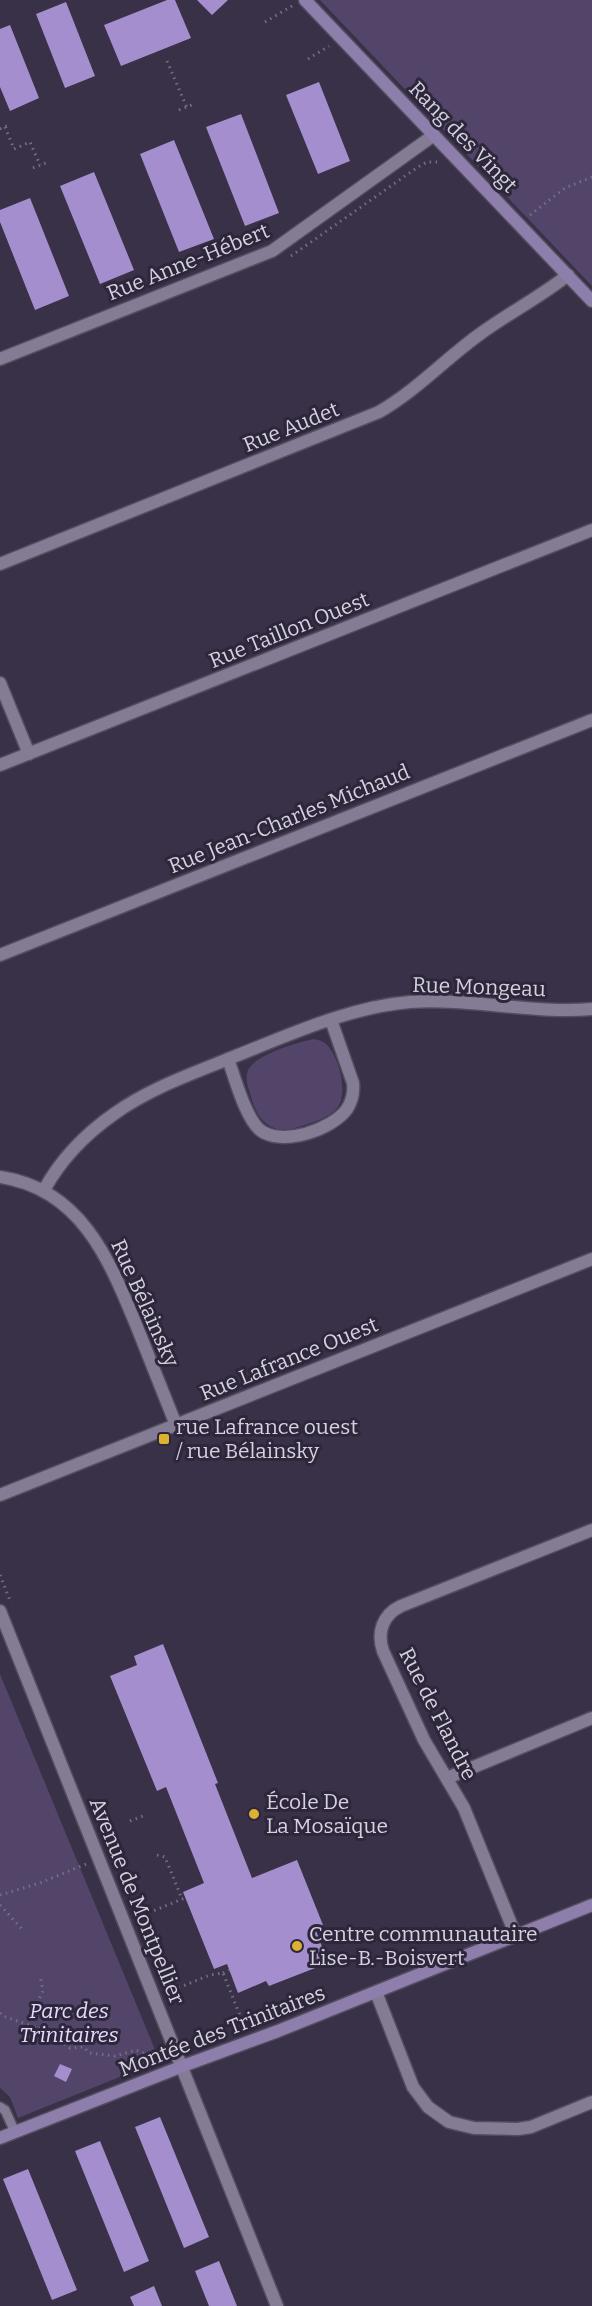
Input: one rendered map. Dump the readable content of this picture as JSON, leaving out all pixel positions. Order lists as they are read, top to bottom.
{
  "streets": {
    "street": [
      "Rang des Vingt",
      "Rue Anne-Hébert",
      "Rue Audet",
      "Rue Taillon Ouest",
      "Rue Jean-Charles Michaud",
      "Rue Mongeau",
      "Rue Bélainsky",
      "Rue Lafrance Ouest",
      "Rue de Flandre",
      "Avenue de Montpellier",
      "Montée des Trinitaires"
    ]
  },
  "crossings": [
    ["Rang des Vingt", "Rue Anne-Hébert"],
    ["Rang des Vingt", "Rue Audet"],
    ["Rue Mongeau", "Rue Bélainsky"],
    ["Rue Bélainsky", "Rue Lafrance Ouest"],
    ["Rue de Flandre", "Montée des Trinitaires"],
    ["Avenue de Montpellier", "Montée des Trinitaires"]
  ],
  "parks": ["Parc des Trinitaires"],
  "places": {
    "transit": ["rue Lafrance ouest / rue Bélainsky"],
    "other": ["École De La Mosaïque", "Centre communautaire Lise-B.-Boisvert"]
  }
}
